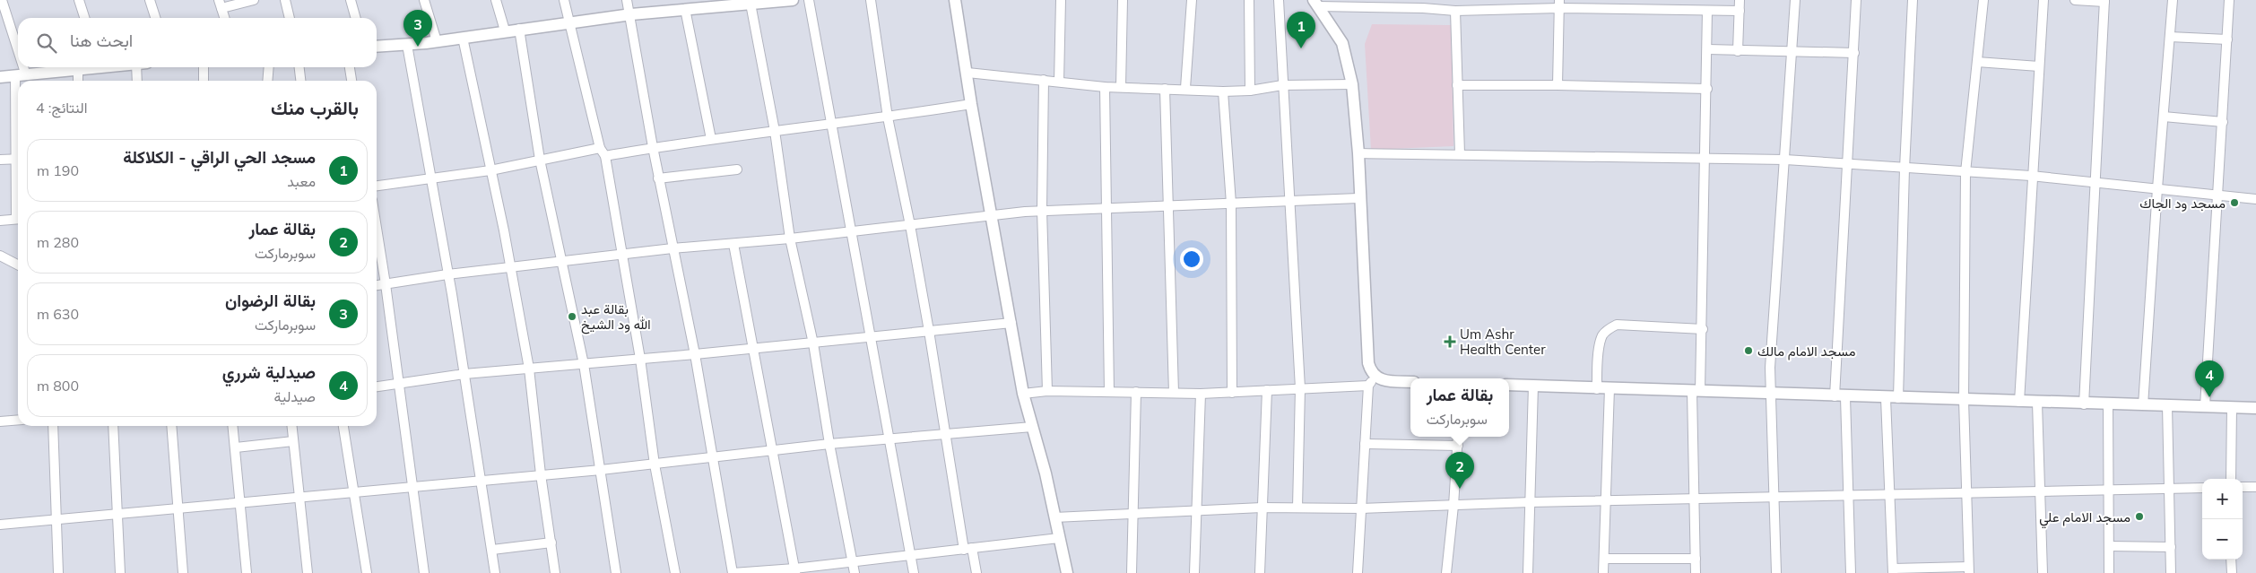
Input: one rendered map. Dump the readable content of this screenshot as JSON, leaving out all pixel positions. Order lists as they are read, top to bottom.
{
  "places": {
    "other": [
      "مسجد ود الجاك",
      "بقالة عبد الله ود الشيخ",
      "مسجد الامام مالك",
      "مسجد الامام علي"
    ],
    "health": ["Um Ashr Health Center"]
  },
  "page": {
    "pins": [
      "3",
      "1",
      "4",
      "2"
    ],
    "search": "ابحث هنا",
    "heading": ["بالقرب منك", "النتائج: 4"],
    "list": [
      {
        "mark": "1",
        "name": "مسجد الحي الراقي - الكلاكلة",
        "note": "معبد",
        "value": "190 m"
      },
      {
        "mark": "2",
        "name": "بقالة عمار",
        "note": "سوبرماركت",
        "value": "280 m"
      },
      {
        "mark": "3",
        "name": "بقالة الرضوان",
        "note": "سوبرماركت",
        "value": "630 m"
      },
      {
        "mark": "4",
        "name": "صيدلية شرري",
        "note": "صيدلية",
        "value": "800 m"
      }
    ],
    "popup": ["بقالة عمار", "سوبرماركت"],
    "map_buttons": ["+", "−"]
  }
}
